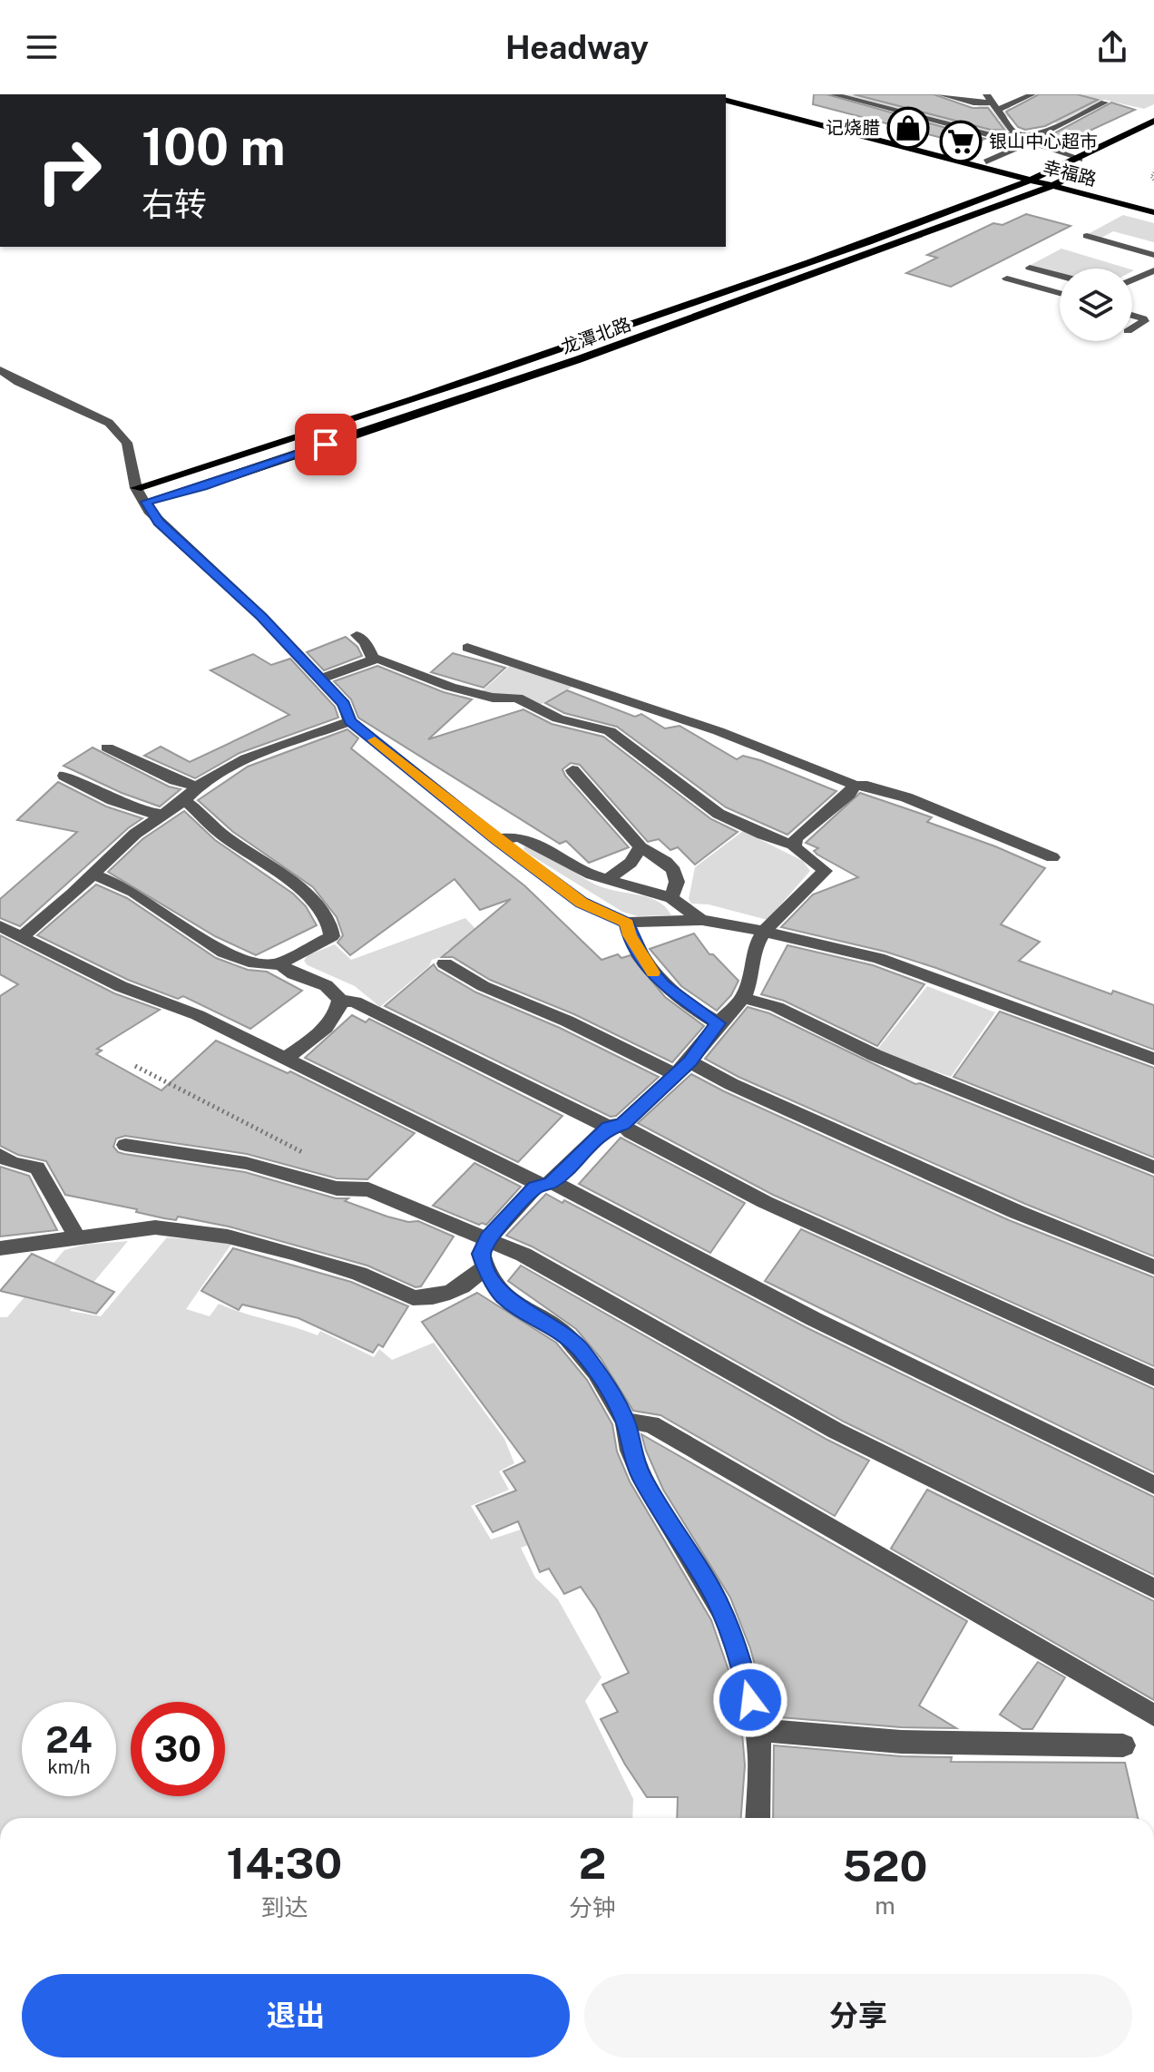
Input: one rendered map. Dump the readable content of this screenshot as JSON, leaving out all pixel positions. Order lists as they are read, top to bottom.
{
  "streets": {
    "main road": ["幸福路", "龙潭北路"]
  },
  "crossings": [
    ["幸福路", "龙潭北路"]
  ],
  "places": {
    "shop": ["记烧腊"],
    "supermarket": ["银山中心超市"]
  },
  "page": {
    "header": "Headway",
    "turn": ["100 m", "右转"],
    "speed": "24 km/h",
    "limit": "30",
    "eta": [
      "14:30",
      "到达",
      "2",
      "分钟",
      "520",
      "m"
    ],
    "buttons": ["退出", "分享"]
  }
}
